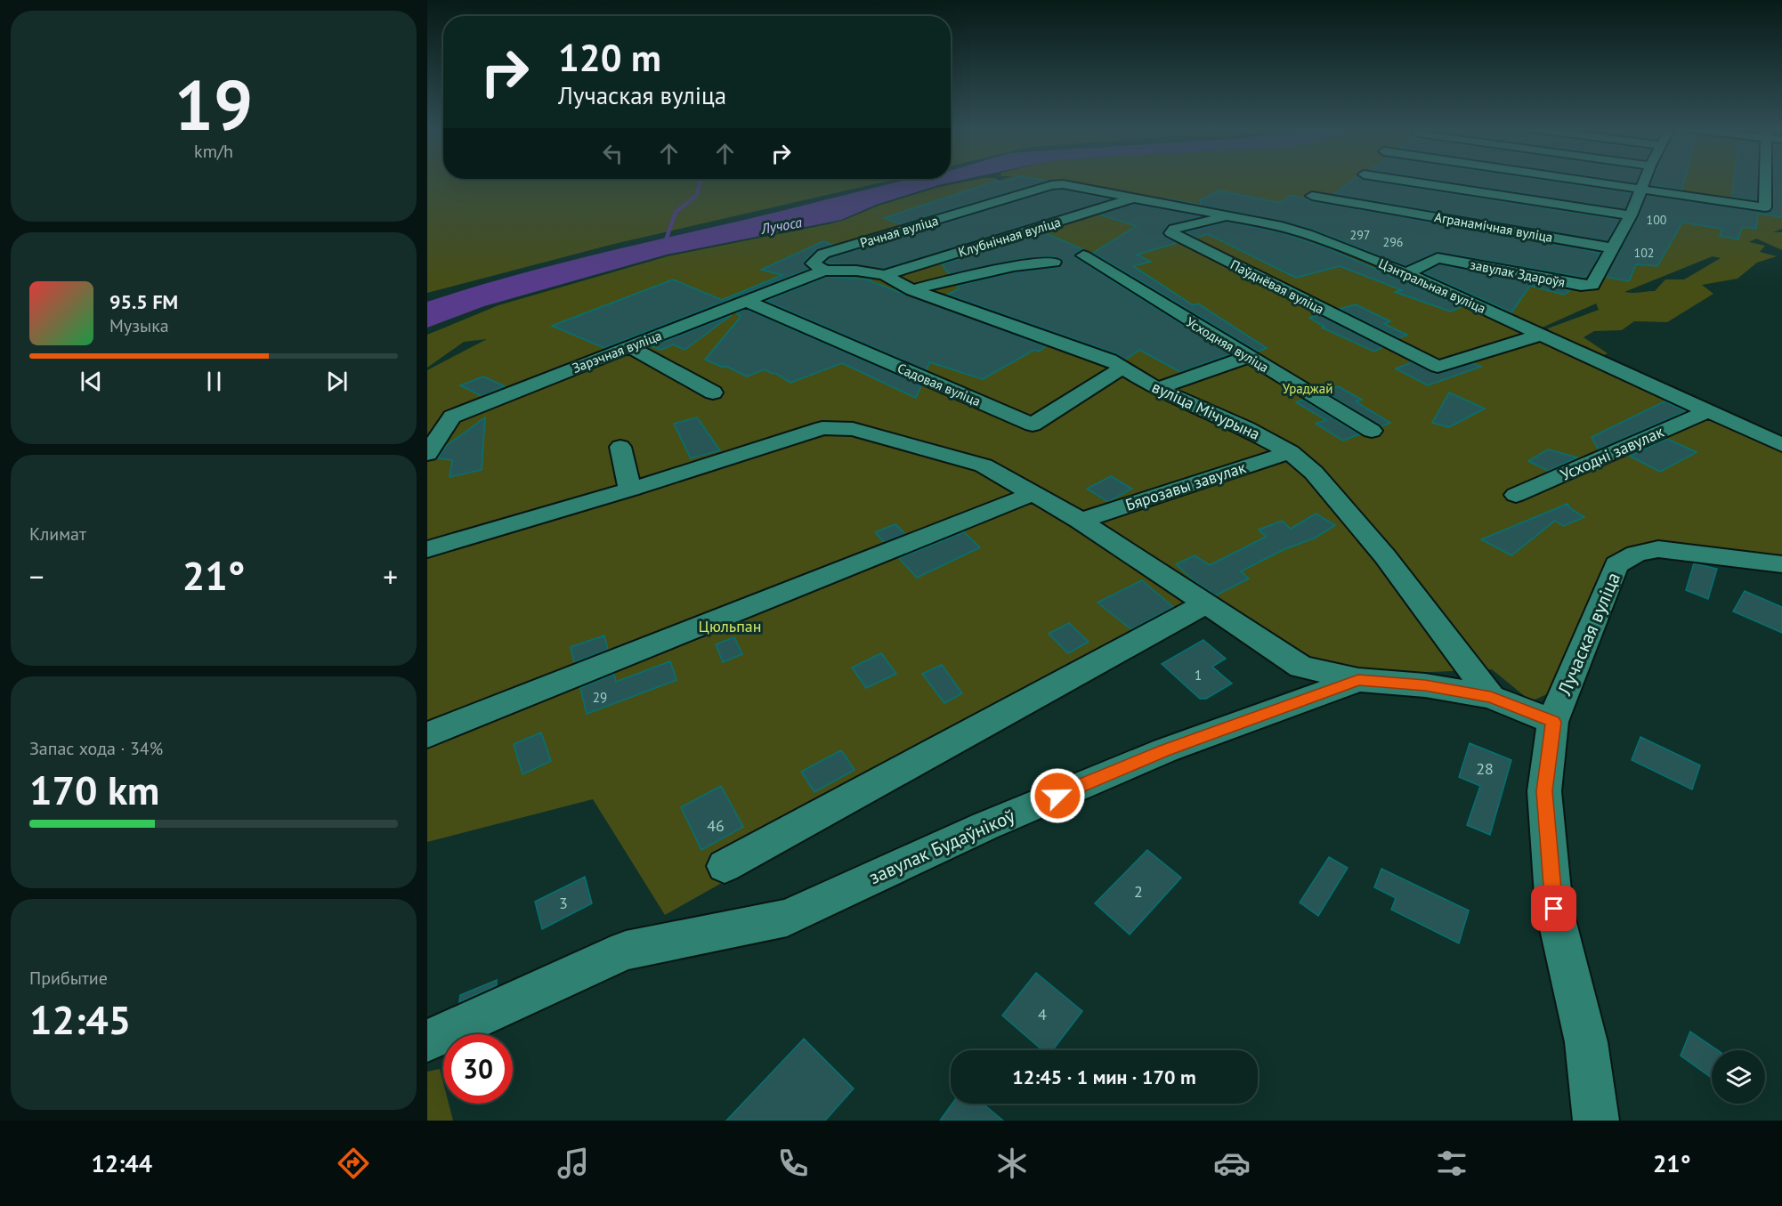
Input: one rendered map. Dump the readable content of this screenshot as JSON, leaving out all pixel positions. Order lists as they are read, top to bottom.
{
  "streets": {
    "street": [
      "Агранамічная вуліца",
      "Рачная вуліца",
      "Клубнічная вуліца",
      "завулак Здароўя",
      "Цэнтральная вуліца",
      "Паўднёвая вуліца",
      "Усходняя вуліца",
      "Зарэчная вуліца",
      "Садовая вуліца",
      "вуліца Мічурына",
      "Усходні завулак",
      "Бярозавы завулак",
      "Лучаская вуліца",
      "завулак Будаўнікоў"
    ]
  },
  "crossings": [
    ["Агранамічная вуліца", "завулак Здароўя"],
    ["Рачная вуліца", "Цэнтральная вуліца"],
    ["Рачная вуліца", "Зарэчная вуліца"],
    ["Рачная вуліца", "вуліца Мічурына"],
    ["Клубнічная вуліца", "Цэнтральная вуліца"],
    ["Клубнічная вуліца", "вуліца Мічурына"],
    ["завулак Здароўя", "Цэнтральная вуліца"],
    ["Цэнтральная вуліца", "Паўднёвая вуліца"],
    ["Цэнтральная вуліца", "Усходні завулак"],
    ["Зарэчная вуліца", "Садовая вуліца"],
    ["Зарэчная вуліца", "вуліца Мічурына"],
    ["Садовая вуліца", "вуліца Мічурына"],
    ["вуліца Мічурына", "Бярозавы завулак"],
    ["вуліца Мічурына", "завулак Будаўнікоў"],
    ["Лучаская вуліца", "завулак Будаўнікоў"]
  ],
  "water": ["Лучоса"],
  "parks": ["Ураджай", "Цюльпан"],
  "house_numbers": [
    "100",
    "297",
    "296",
    "102",
    "1",
    "29",
    "28",
    "46",
    "2",
    "3",
    "4"
  ],
  "page": {
    "tile": [
      ["19", "km/h"],
      "Климат",
      ["Запас хода · 34%", "170 km"],
      ["Прибытие", "12:45"]
    ],
    "turn": ["120 m", "Лучаская вуліца"],
    "song": ["95.5 FM", "Музыка"],
    "heat": ["−", "21°", "+"],
    "limit": "30",
    "trip": "12:45 · 1 мин · 170 m",
    "tabs": ["12:44", "21°"]
  }
}
